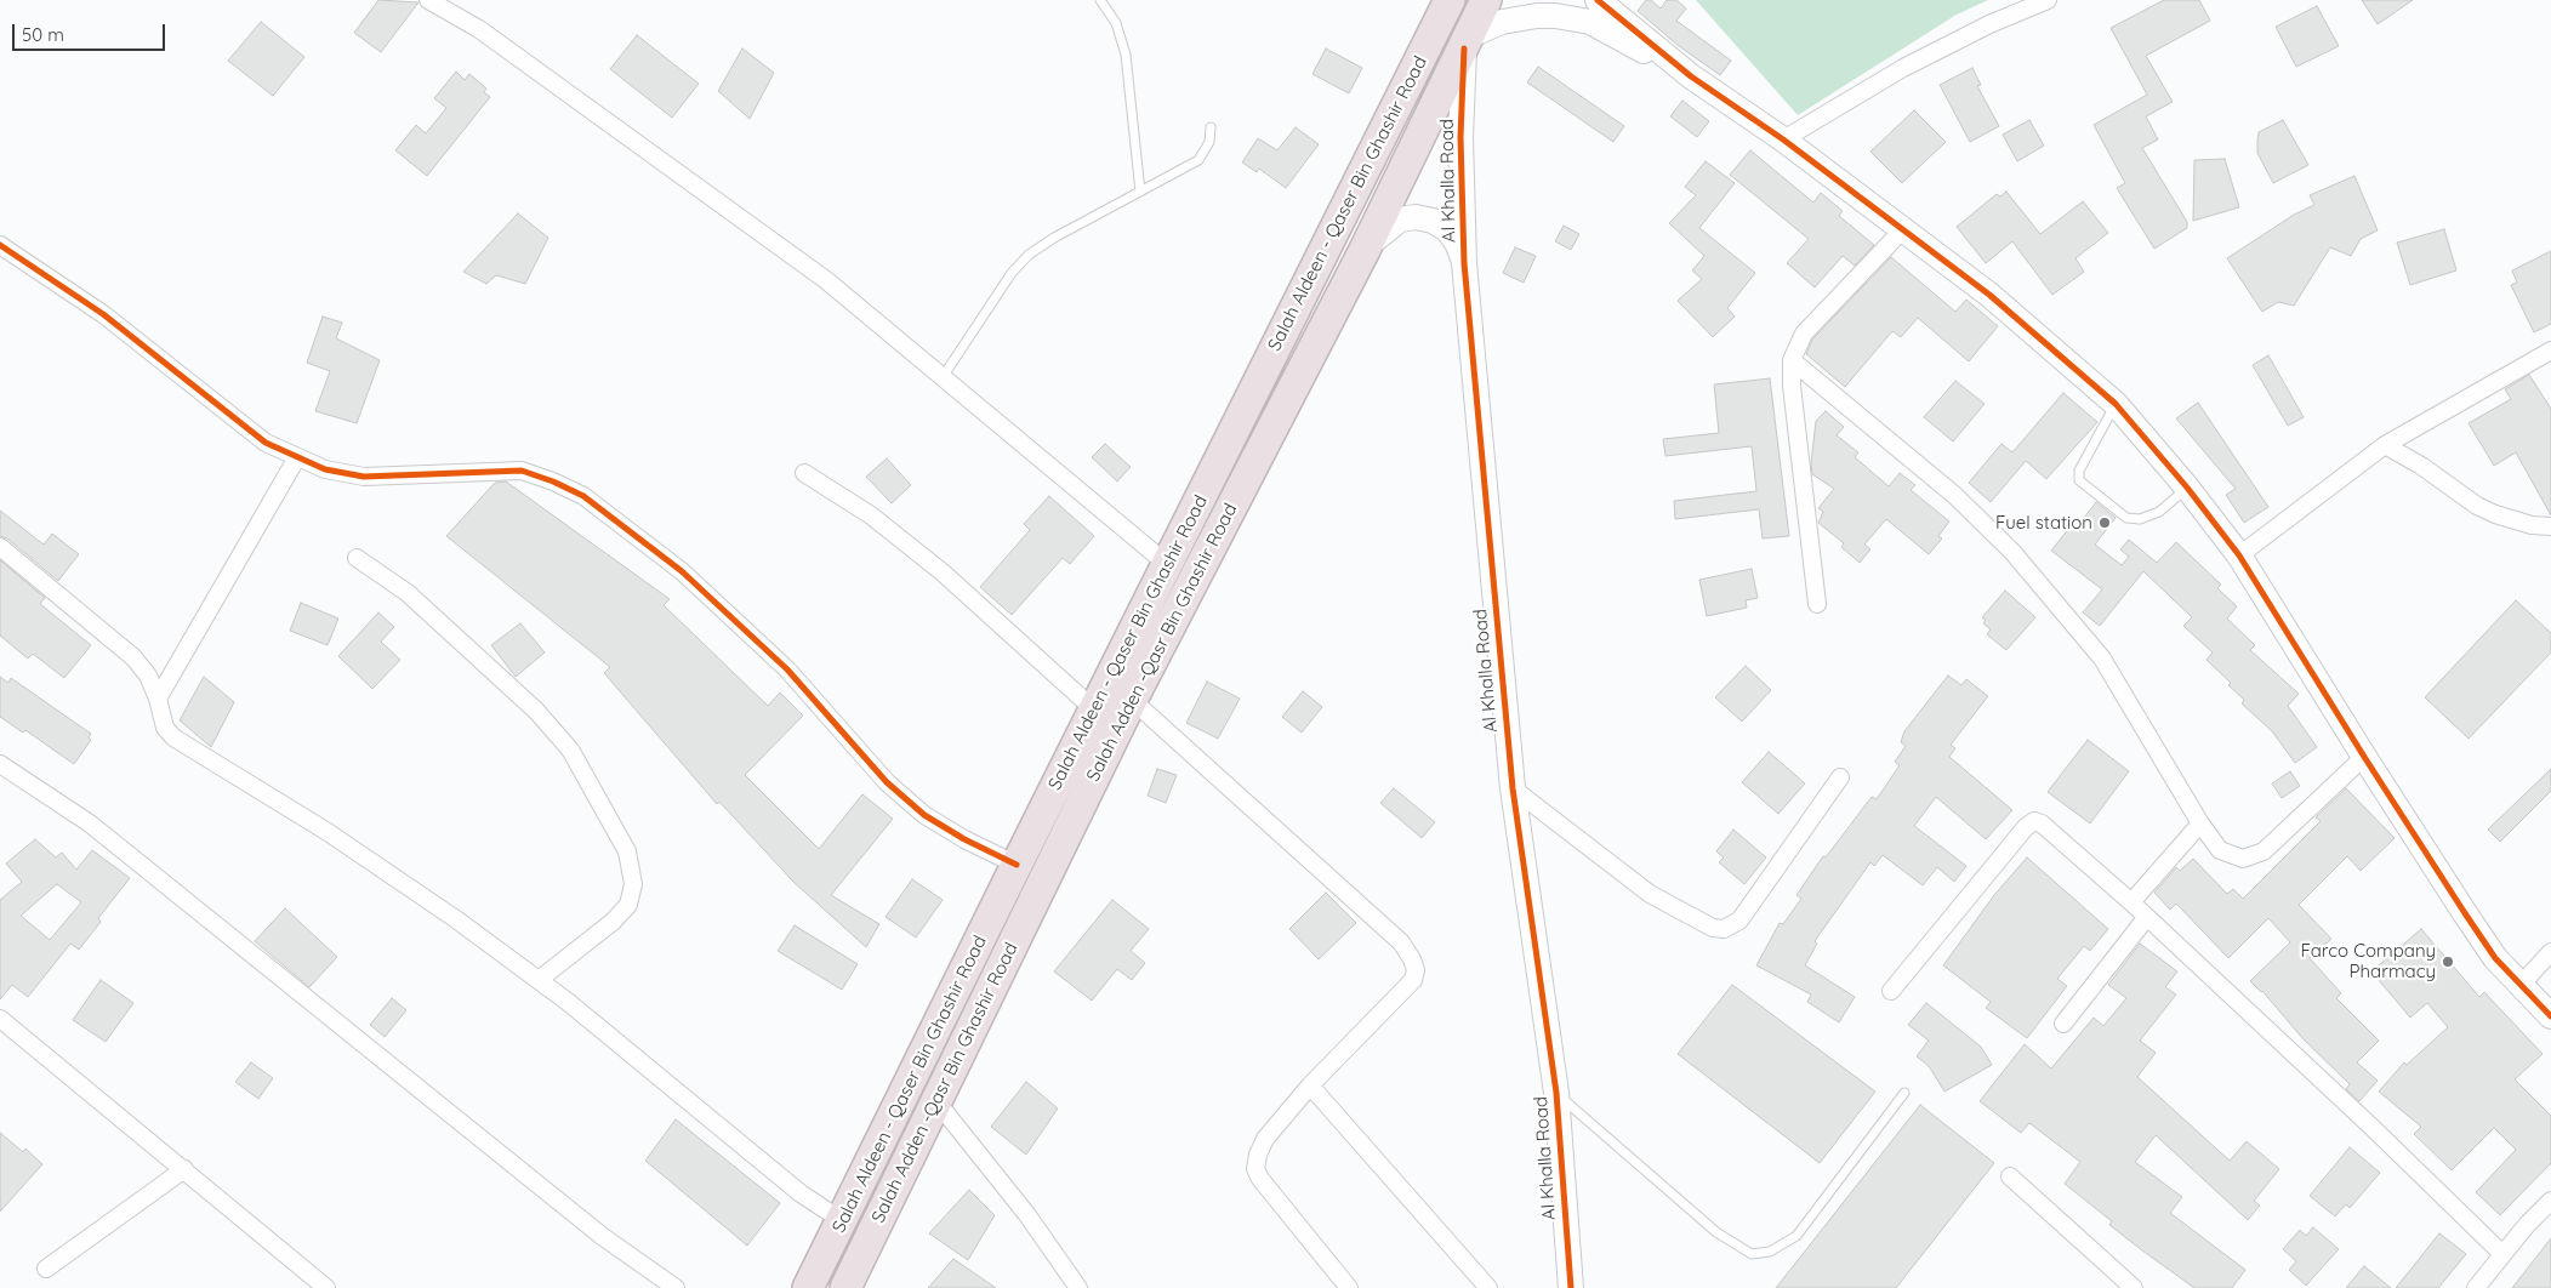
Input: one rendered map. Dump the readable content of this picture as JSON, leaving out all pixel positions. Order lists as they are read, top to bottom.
{
  "streets": {
    "highway": ["Salah Aldeen - Qaser Bin Ghashir Road", "Salah Adden -Qasr Bin Ghashir Road"],
    "street": ["Al Khalla Road"]
  },
  "crossings": [
    ["Al Khalla Road", "Salah Adden -Qasr Bin Ghashir Road"]
  ],
  "places": ["Fuel station", "Farco Company Pharmacy"],
  "scale_bar": "50 m"
}
